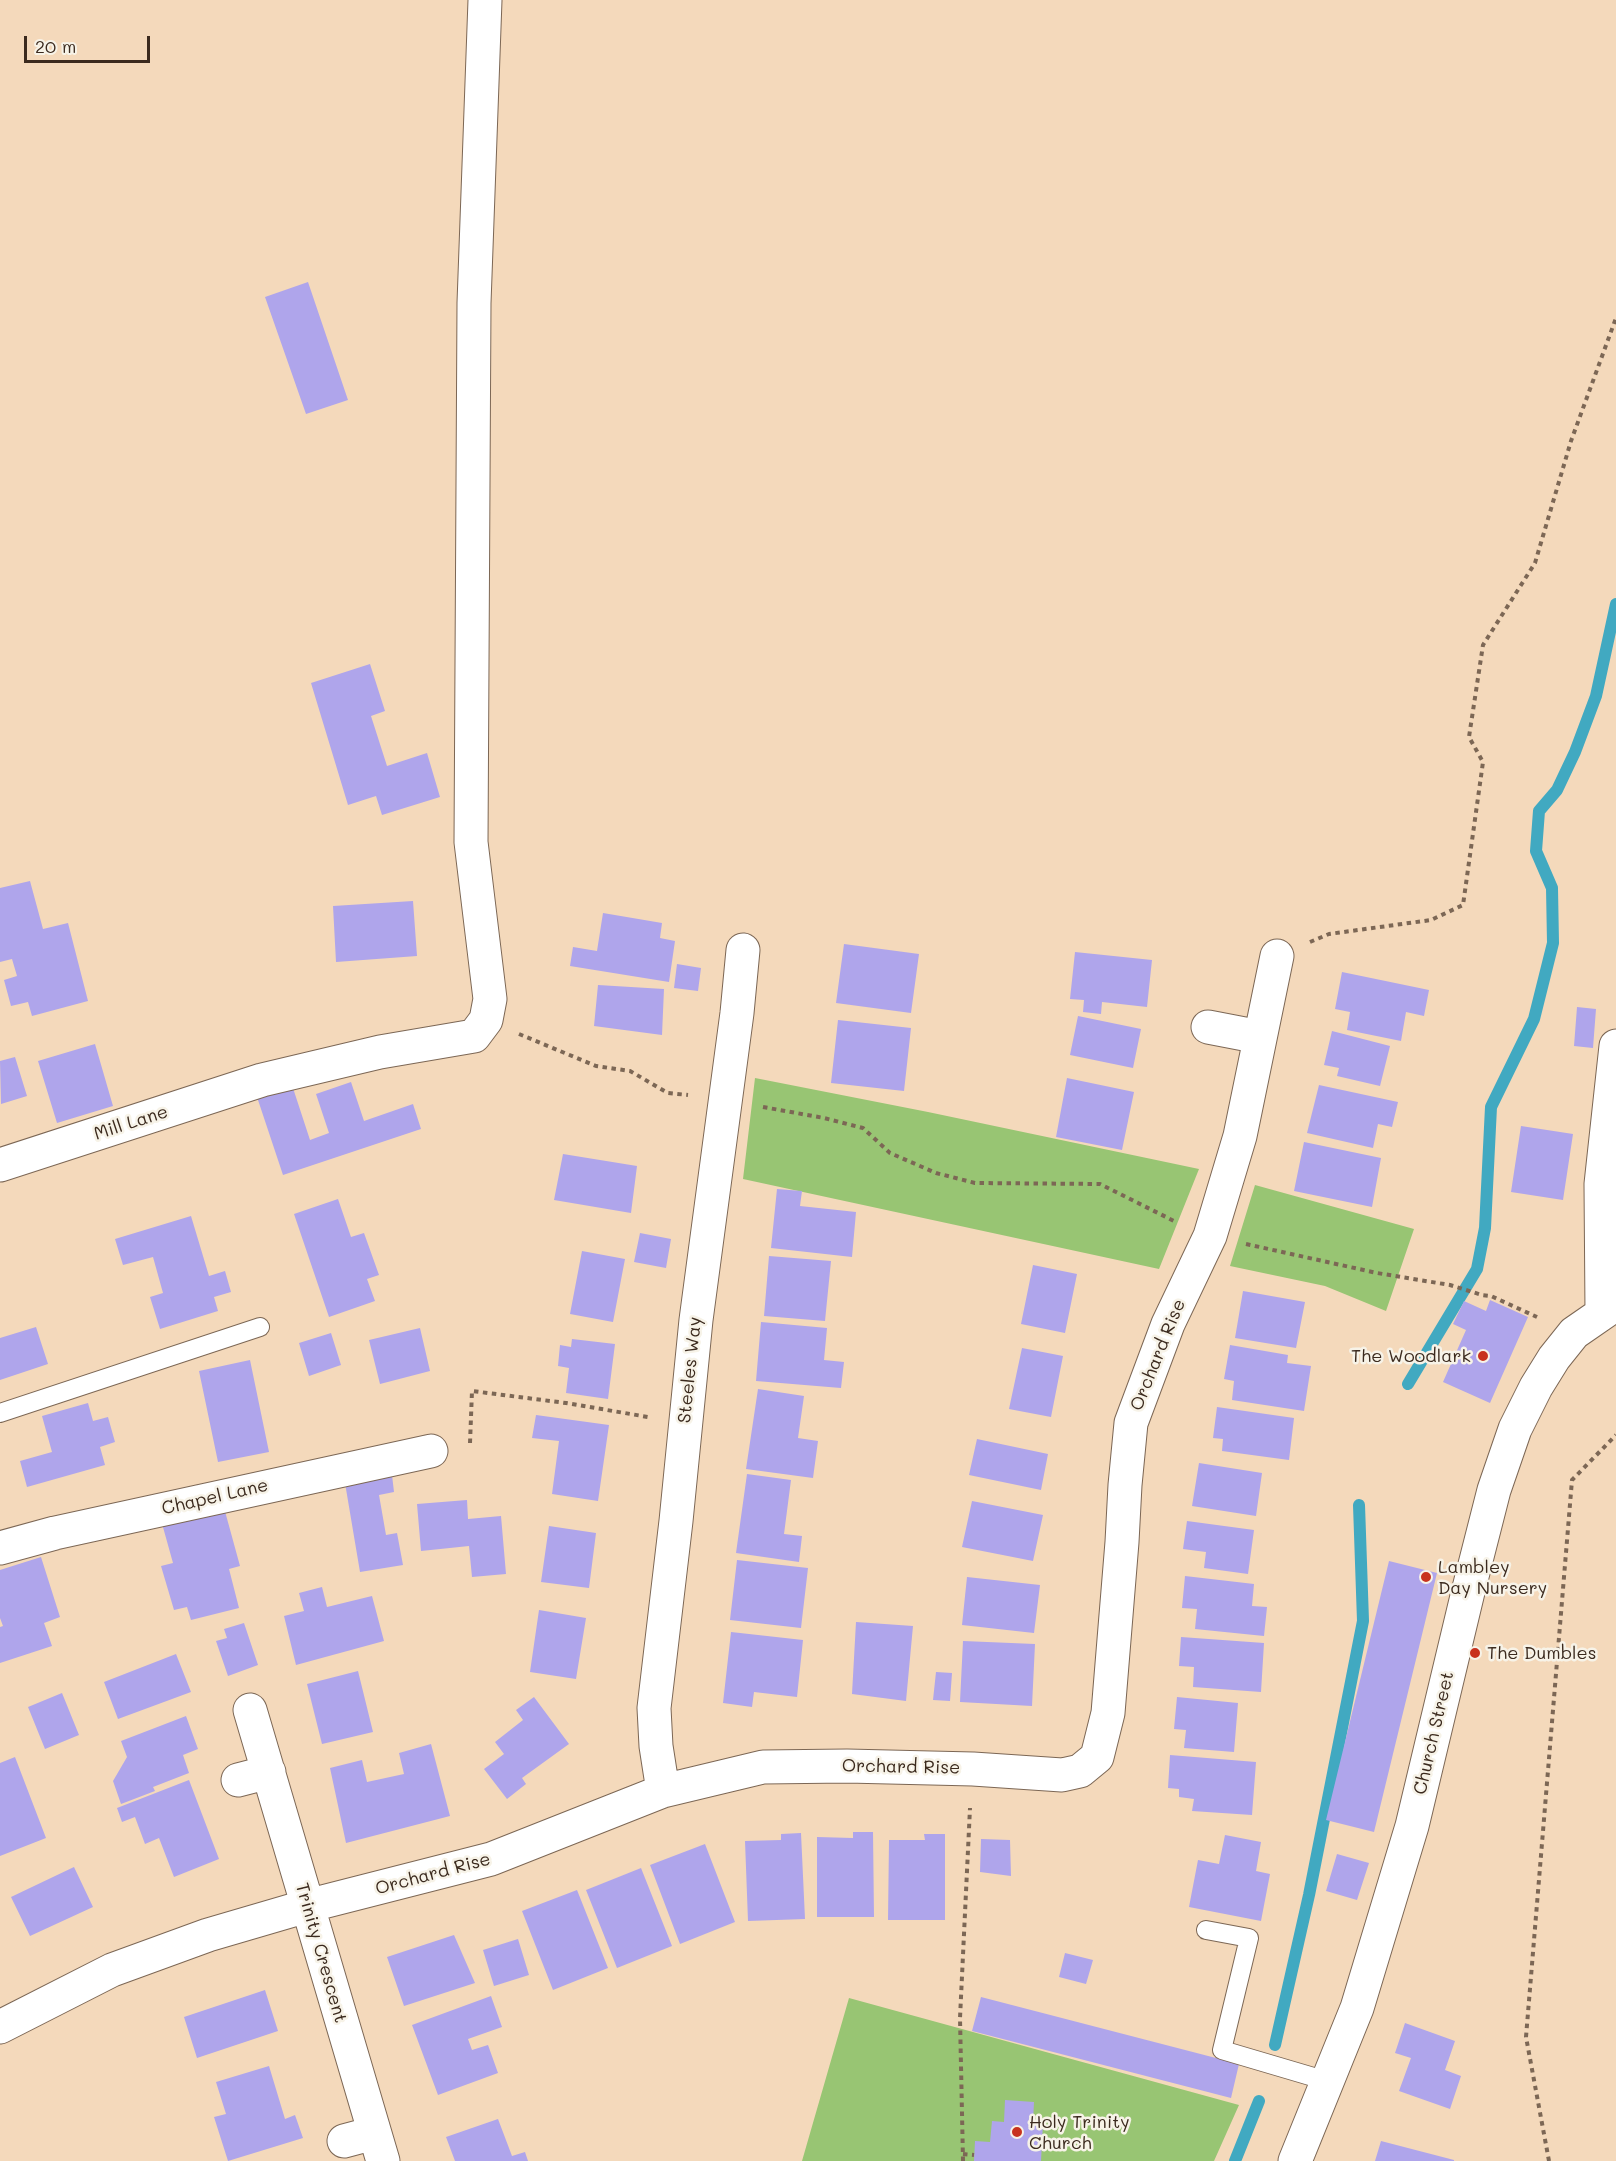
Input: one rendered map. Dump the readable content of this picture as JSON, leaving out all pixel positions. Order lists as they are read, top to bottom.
{
  "streets": {
    "street": [
      "Mill Lane",
      "Orchard Rise",
      "Steeles Way",
      "Chapel Lane",
      "Church Street",
      "Trinity Crescent"
    ]
  },
  "crossings": [
    ["Orchard Rise", "Steeles Way"],
    ["Orchard Rise", "Trinity Crescent"]
  ],
  "places": [
    "The Woodlark",
    "Lambley Day Nursery",
    "The Dumbles",
    "Holy Trinity Church"
  ],
  "scale_bar": "20 m"
}
